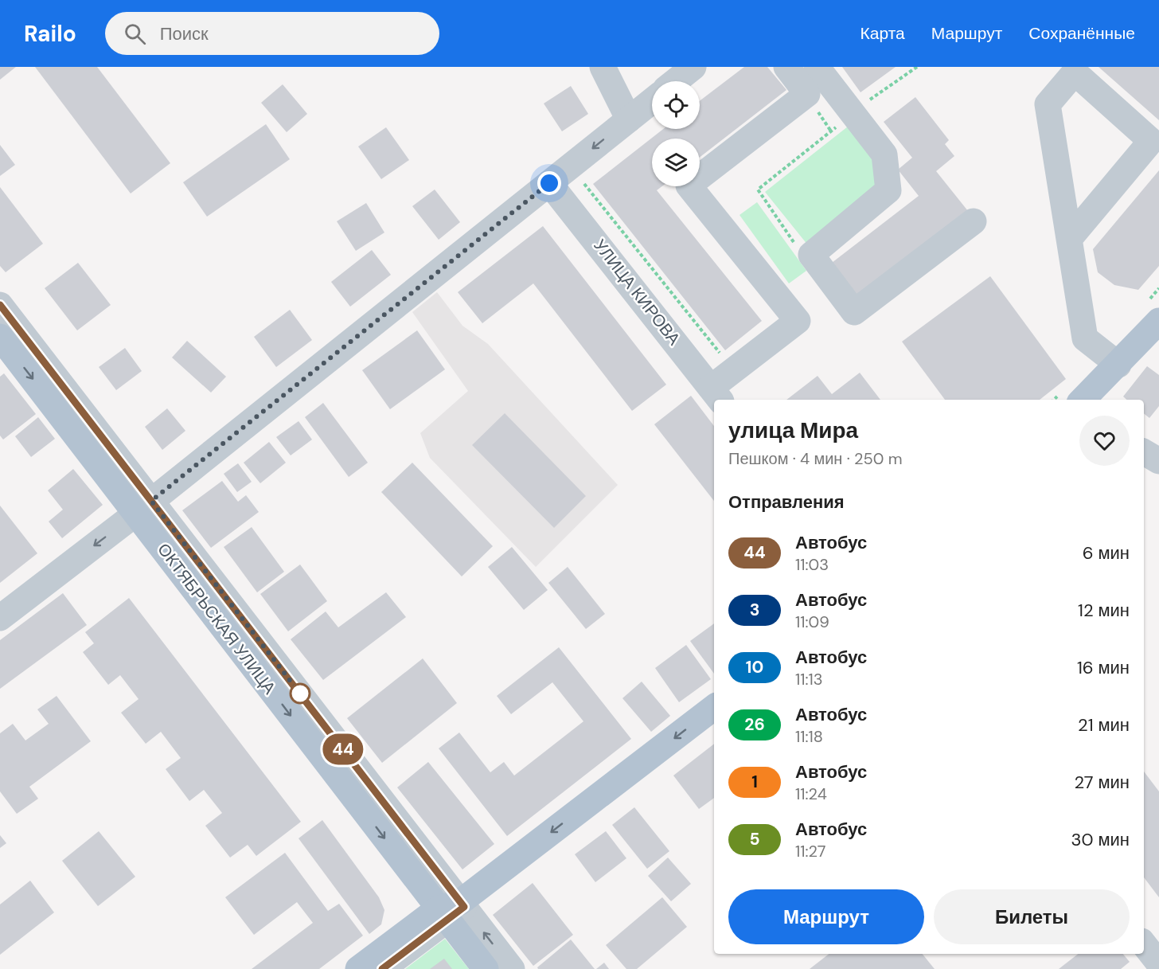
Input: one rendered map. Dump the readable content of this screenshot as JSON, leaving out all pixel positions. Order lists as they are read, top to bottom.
{
  "streets": {
    "main road": ["ОКТЯБРЬСКАЯ УЛИЦА"],
    "street": ["УЛИЦА КИРОВА"]
  },
  "lines": ["bus line 44"],
  "page": {
    "header": "Railo",
    "search": "Поиск",
    "nav": ["Карта", "Маршрут", "Сохранённые"],
    "on_map": "44",
    "heading": [
      ["улица Мира", "Пешком · 4 мин · 250 m"],
      "Отправления"
    ],
    "list": [
      {
        "mark": "44",
        "name": "Автобус",
        "note": "11:03",
        "value": "6 мин"
      },
      {
        "mark": "3",
        "name": "Автобус",
        "note": "11:09",
        "value": "12 мин"
      },
      {
        "mark": "10",
        "name": "Автобус",
        "note": "11:13",
        "value": "16 мин"
      },
      {
        "mark": "26",
        "name": "Автобус",
        "note": "11:18",
        "value": "21 мин"
      },
      {
        "mark": "1",
        "name": "Автобус",
        "note": "11:24",
        "value": "27 мин"
      },
      {
        "mark": "5",
        "name": "Автобус",
        "note": "11:27",
        "value": "30 мин"
      }
    ],
    "buttons": ["Маршрут", "Билеты"]
  }
}
